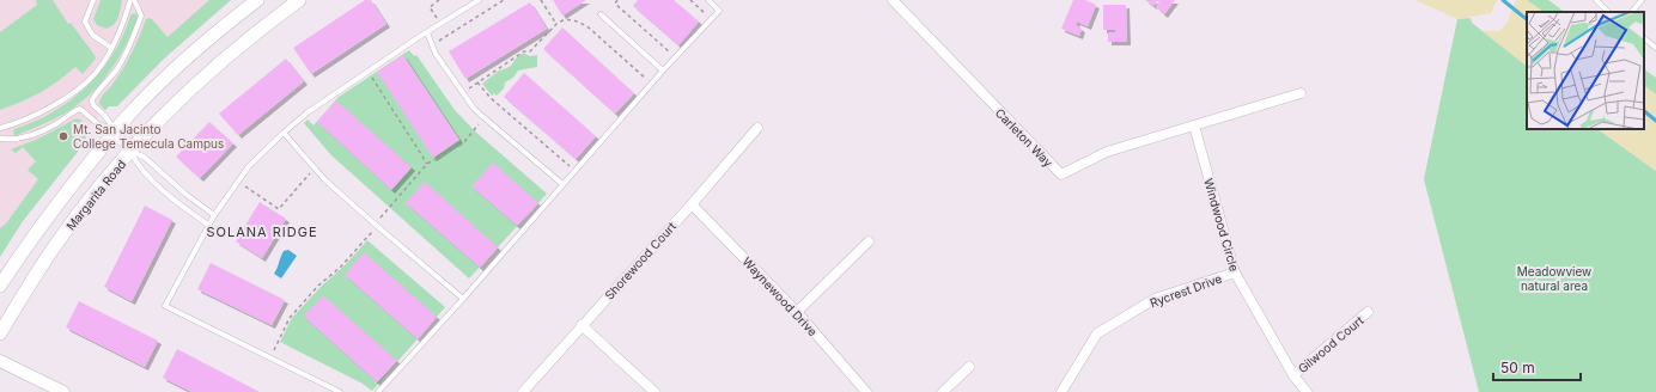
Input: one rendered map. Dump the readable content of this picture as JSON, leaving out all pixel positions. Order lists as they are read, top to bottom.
{
  "streets": {
    "main road": ["Margarita Road"],
    "street": [
      "Carleton Way",
      "Windwood Circle",
      "Shorewood Court",
      "Rycrest Drive",
      "Waynewood Drive",
      "Gilwood Court"
    ]
  },
  "crossings": [
    ["Carleton Way", "Windwood Circle"],
    ["Windwood Circle", "Rycrest Drive"],
    ["Windwood Circle", "Gilwood Court"],
    ["Shorewood Court", "Waynewood Drive"]
  ],
  "districts": ["SOLANA RIDGE"],
  "parks": ["Meadowview natural area"],
  "places": ["Mt. San Jacinto College Temecula Campus"],
  "scale_bar": "50 m"
}
